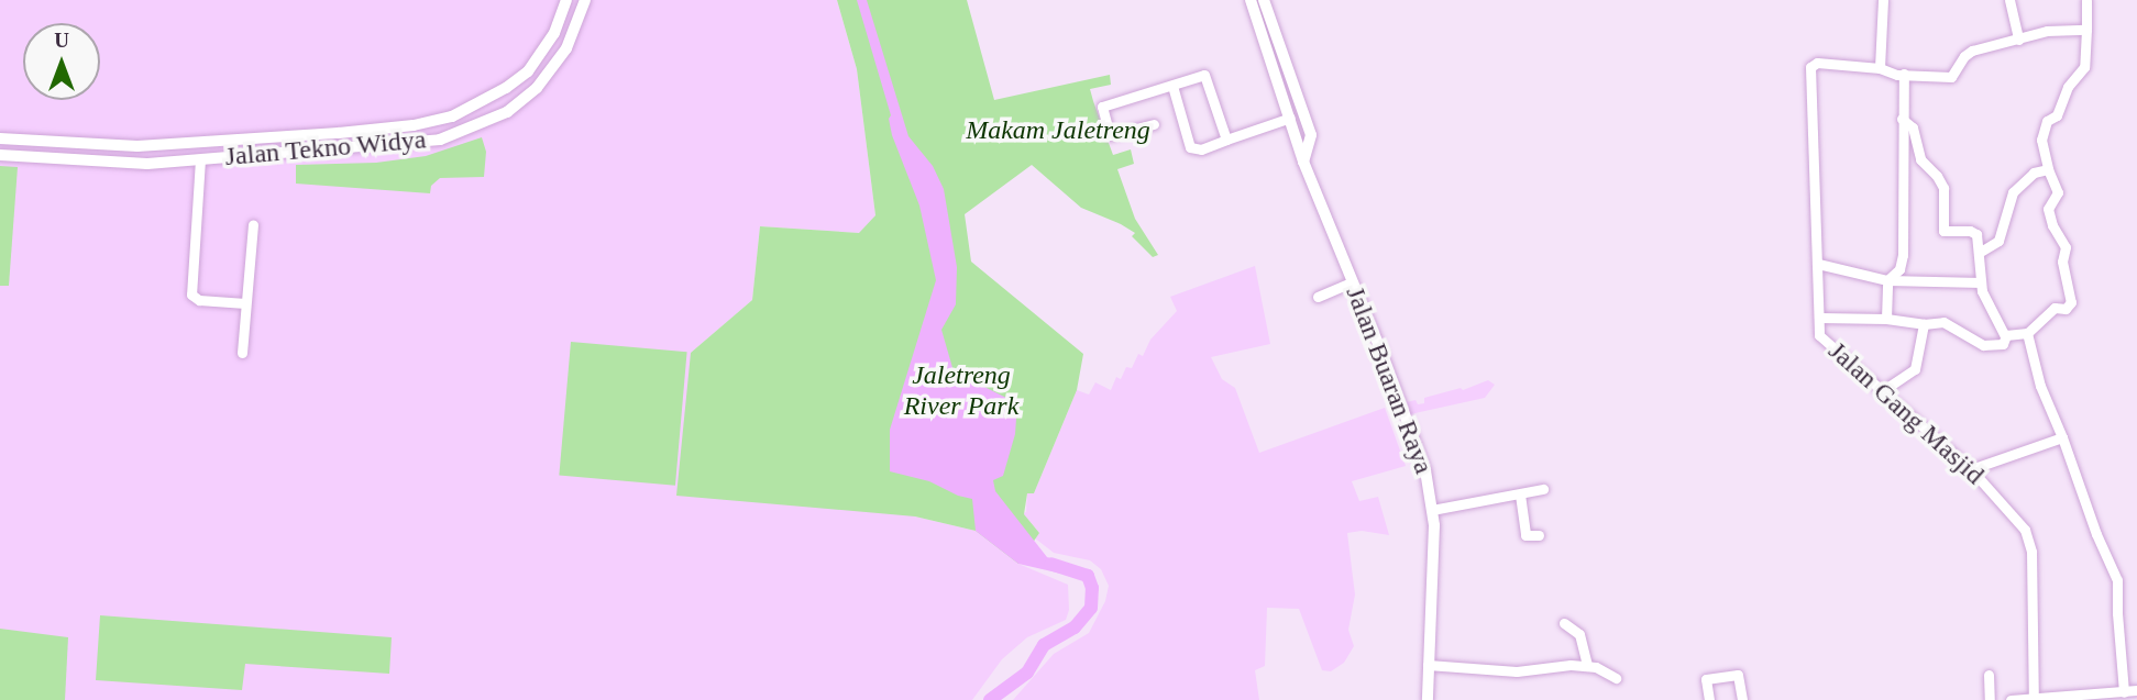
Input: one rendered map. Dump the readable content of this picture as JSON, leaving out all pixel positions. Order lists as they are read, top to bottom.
{
  "streets": {
    "main road": ["Jalan Tekno Widya", "Jalan Buaran Raya"],
    "street": ["Jalan Gang Masjid"]
  },
  "parks": ["Makam Jaletreng", "Jaletreng River Park"],
  "north": "top"
}
